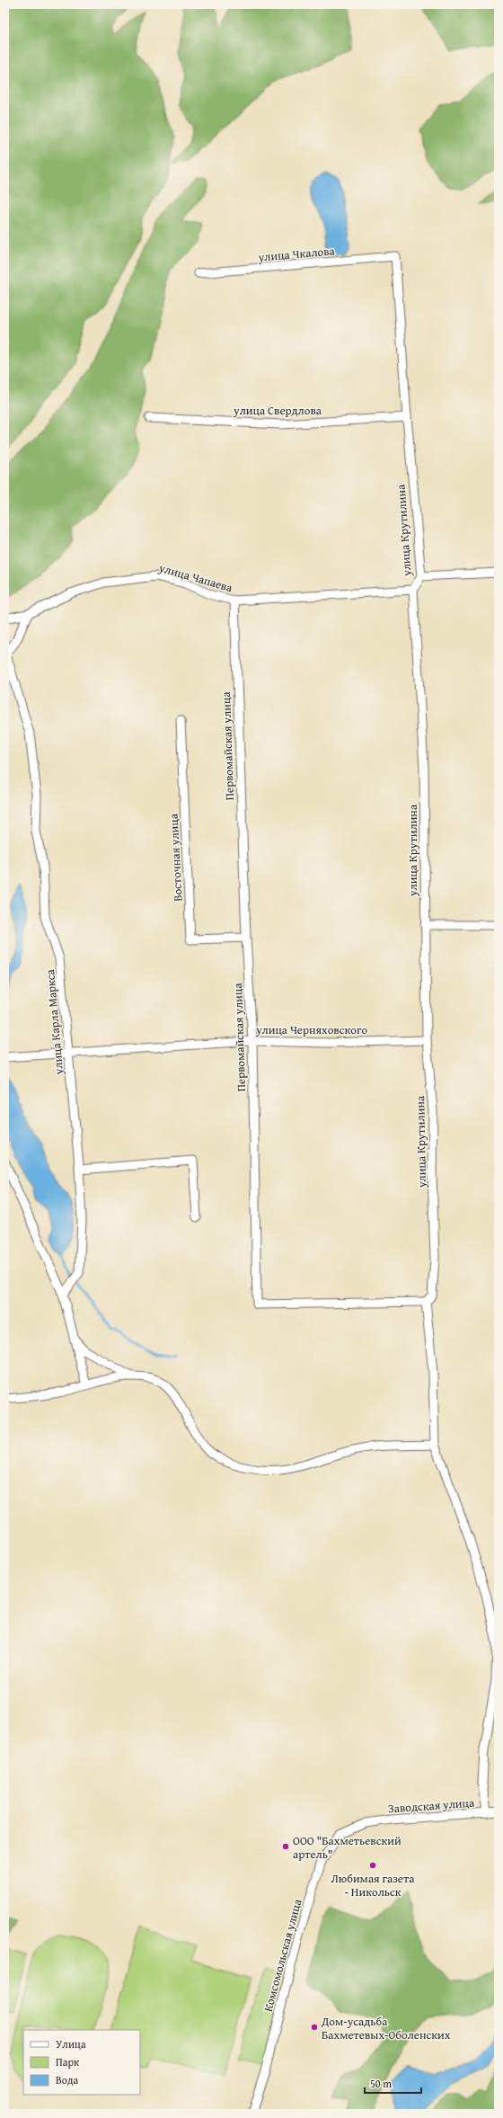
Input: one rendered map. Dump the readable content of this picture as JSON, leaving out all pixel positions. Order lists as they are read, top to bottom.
{
  "streets": {
    "street": [
      "улица Чкалова",
      "улица Свердлова",
      "улица Крутилина",
      "улица Чапаева",
      "Первомайская улица",
      "Восточная улица",
      "улица Карла Маркса",
      "улица Черняховского",
      "Заводская улица",
      "Комсомольская улица"
    ]
  },
  "crossings": [
    ["улица Чкалова", "улица Крутилина"],
    ["улица Свердлова", "улица Крутилина"],
    ["улица Крутилина", "улица Чапаева"],
    ["улица Крутилина", "Первомайская улица"],
    ["улица Крутилина", "улица Черняховского"],
    ["улица Чапаева", "Первомайская улица"],
    ["Первомайская улица", "Восточная улица"],
    ["Первомайская улица", "улица Черняховского"],
    ["улица Карла Маркса", "улица Черняховского"],
    ["Заводская улица", "Комсомольская улица"]
  ],
  "places": ["ООО \"Бахметьевский артель\"", "Любимая газета - Никольск", "Дом-усадьба Бахметевых-Оболенских"],
  "legend": ["Улица", "Парк", "Вода"],
  "scale_bar": "50 m"
}
